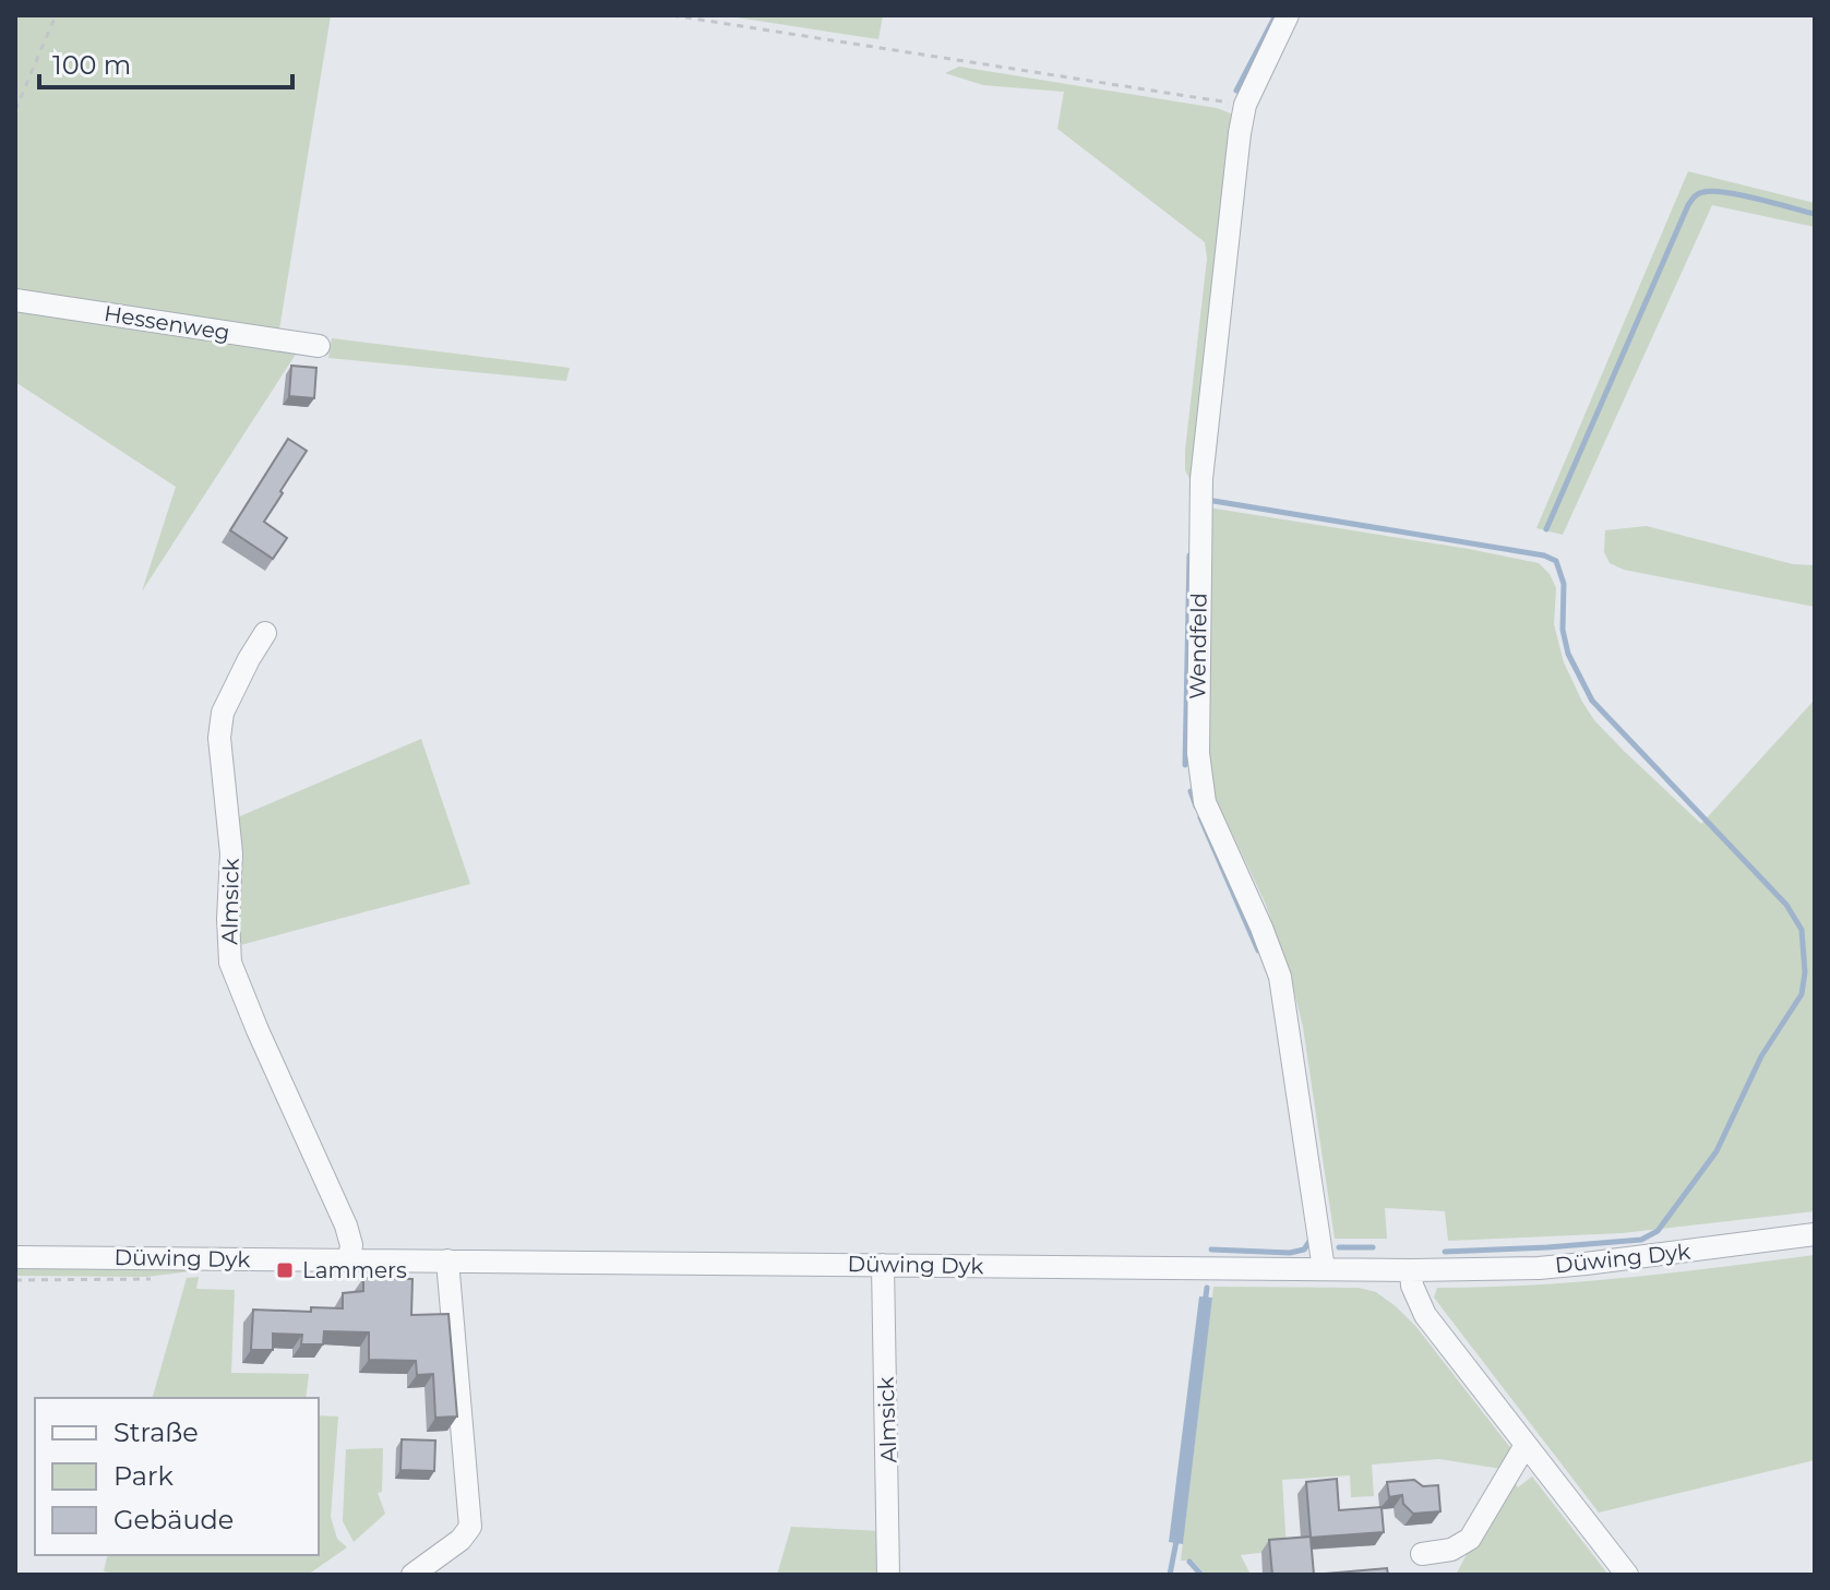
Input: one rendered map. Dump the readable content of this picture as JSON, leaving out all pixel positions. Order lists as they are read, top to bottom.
{
  "streets": {
    "street": [
      "Hessenweg",
      "Wendfeld",
      "Almsick",
      "Düwing Dyk"
    ]
  },
  "crossings": [
    ["Wendfeld", "Düwing Dyk"],
    ["Almsick", "Düwing Dyk"]
  ],
  "places": {
    "transit": ["Lammers"]
  },
  "legend": ["Straße", "Park", "Gebäude"],
  "scale_bar": "100 m"
}
